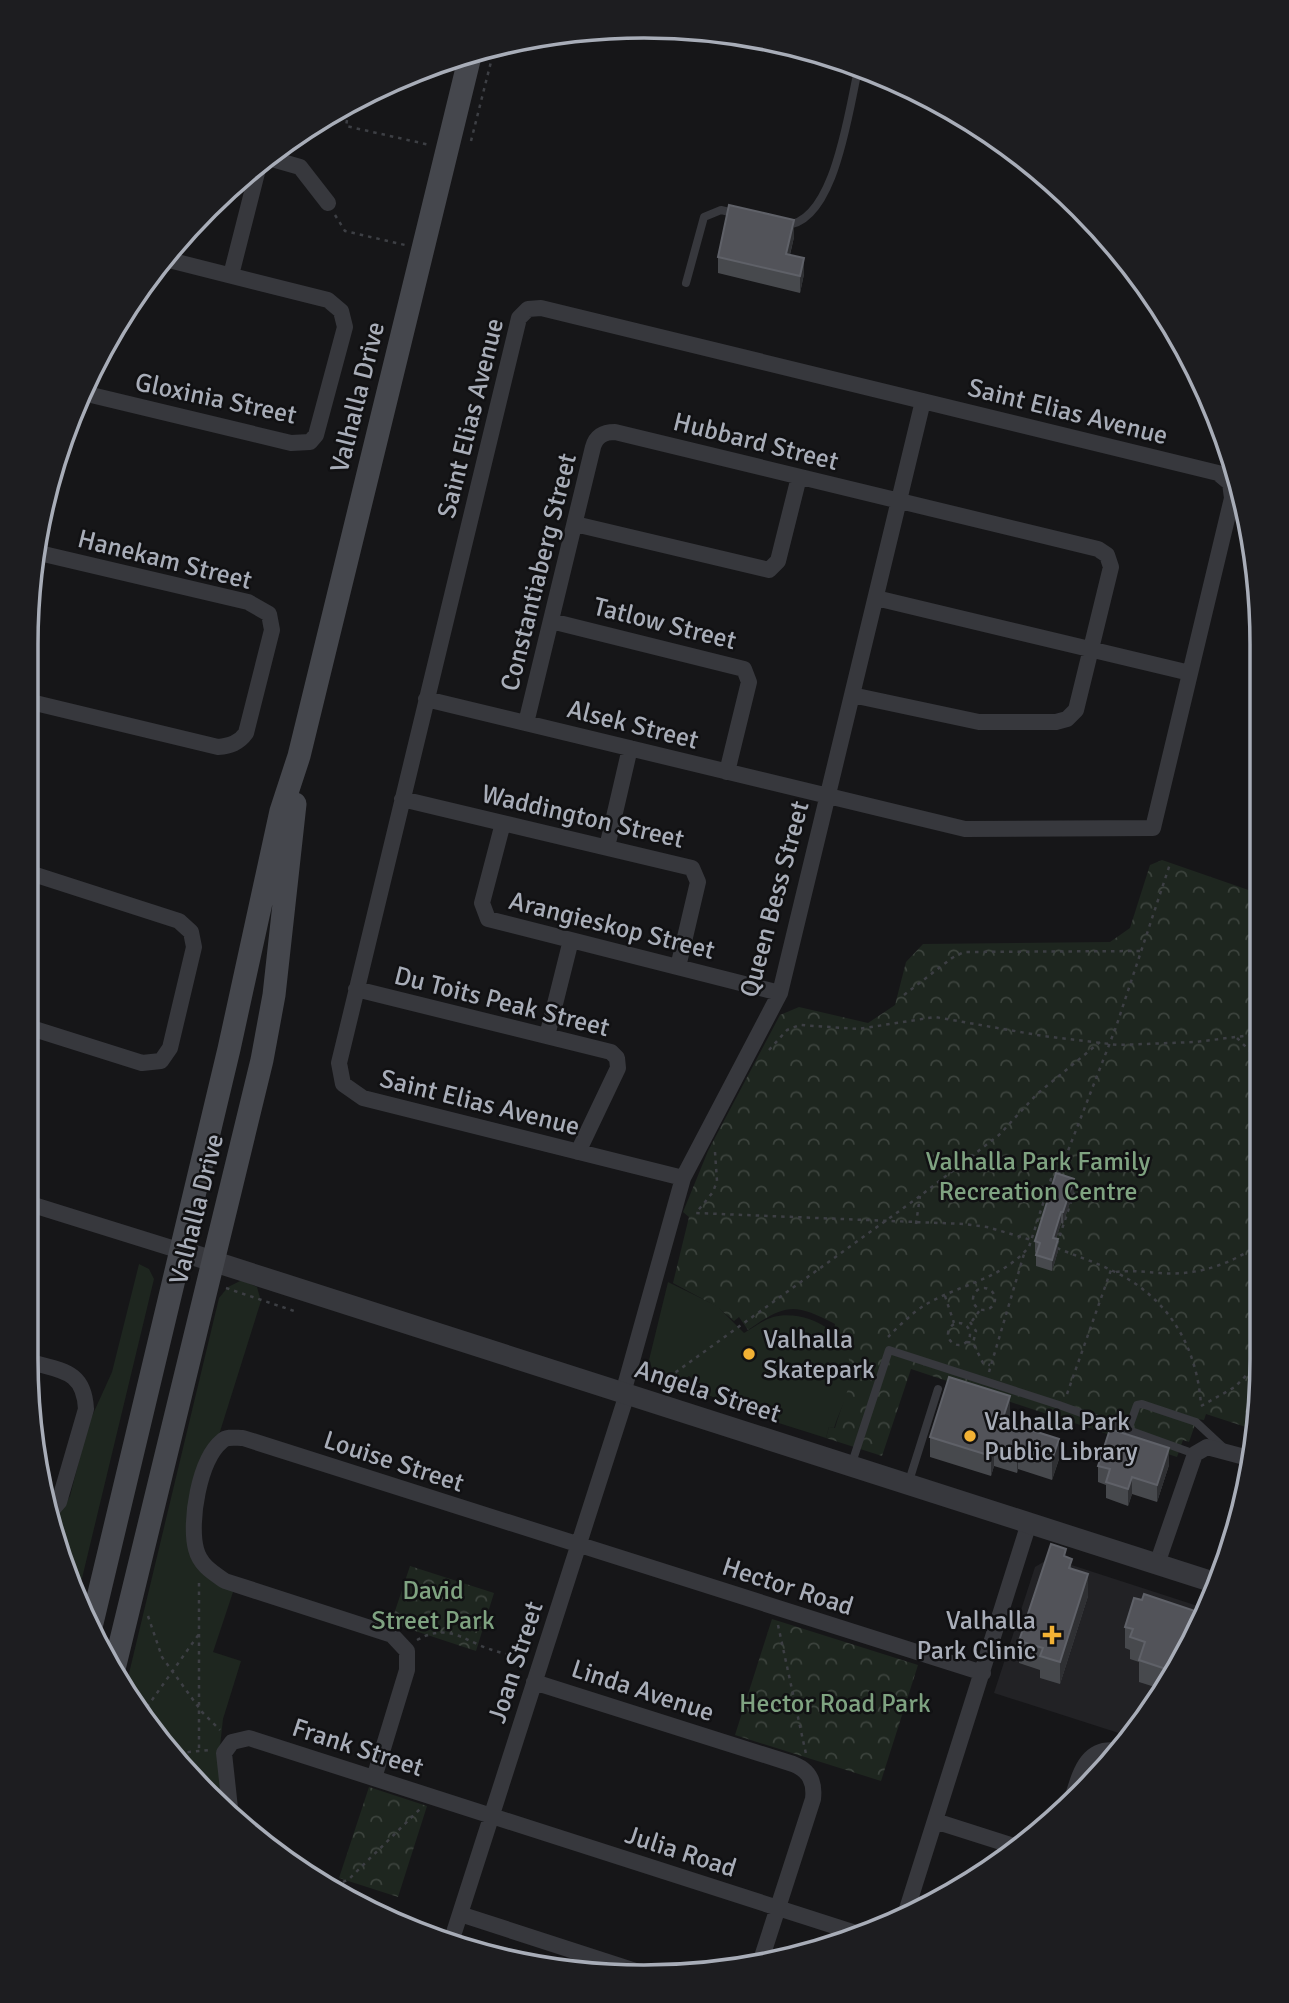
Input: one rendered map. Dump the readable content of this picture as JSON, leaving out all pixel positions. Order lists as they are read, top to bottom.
{
  "streets": {
    "main road": ["Valhalla Drive"],
    "street": [
      "Gloxinia Street",
      "Saint Elias Avenue",
      "Hubbard Street",
      "Hanekam Street",
      "Constantiaberg Street",
      "Tatlow Street",
      "Alsek Street",
      "Waddington Street",
      "Queen Bess Street",
      "Arangieskop Street",
      "Du Toits Peak Street",
      "Angela Street",
      "Louise Street",
      "Hector Road",
      "Joan Street",
      "Linda Avenue",
      "Frank Street",
      "Julia Road"
    ]
  },
  "crossings": [
    ["Valhalla Drive", "Angela Street"],
    ["Saint Elias Avenue", "Alsek Street"],
    ["Saint Elias Avenue", "Waddington Street"],
    ["Saint Elias Avenue", "Queen Bess Street"],
    ["Saint Elias Avenue", "Du Toits Peak Street"],
    ["Hubbard Street", "Constantiaberg Street"],
    ["Hubbard Street", "Queen Bess Street"],
    ["Constantiaberg Street", "Tatlow Street"],
    ["Constantiaberg Street", "Alsek Street"],
    ["Tatlow Street", "Alsek Street"],
    ["Alsek Street", "Queen Bess Street"],
    ["Waddington Street", "Arangieskop Street"],
    ["Queen Bess Street", "Arangieskop Street"],
    ["Queen Bess Street", "Angela Street"],
    ["Queen Bess Street", "Joan Street"],
    ["Angela Street", "Joan Street"],
    ["Louise Street", "Hector Road"],
    ["Louise Street", "Joan Street"],
    ["Hector Road", "Joan Street"],
    ["Joan Street", "Linda Avenue"],
    ["Joan Street", "Frank Street"],
    ["Joan Street", "Julia Road"],
    ["Linda Avenue", "Julia Road"],
    ["Frank Street", "Julia Road"]
  ],
  "parks": ["Valhalla Park Family Recreation Centre", "David Street Park", "Hector Road Park"],
  "places": {
    "other": ["Valhalla Skatepark", "Valhalla Park Public Library"],
    "health": ["Valhalla Park Clinic"]
  }
}
